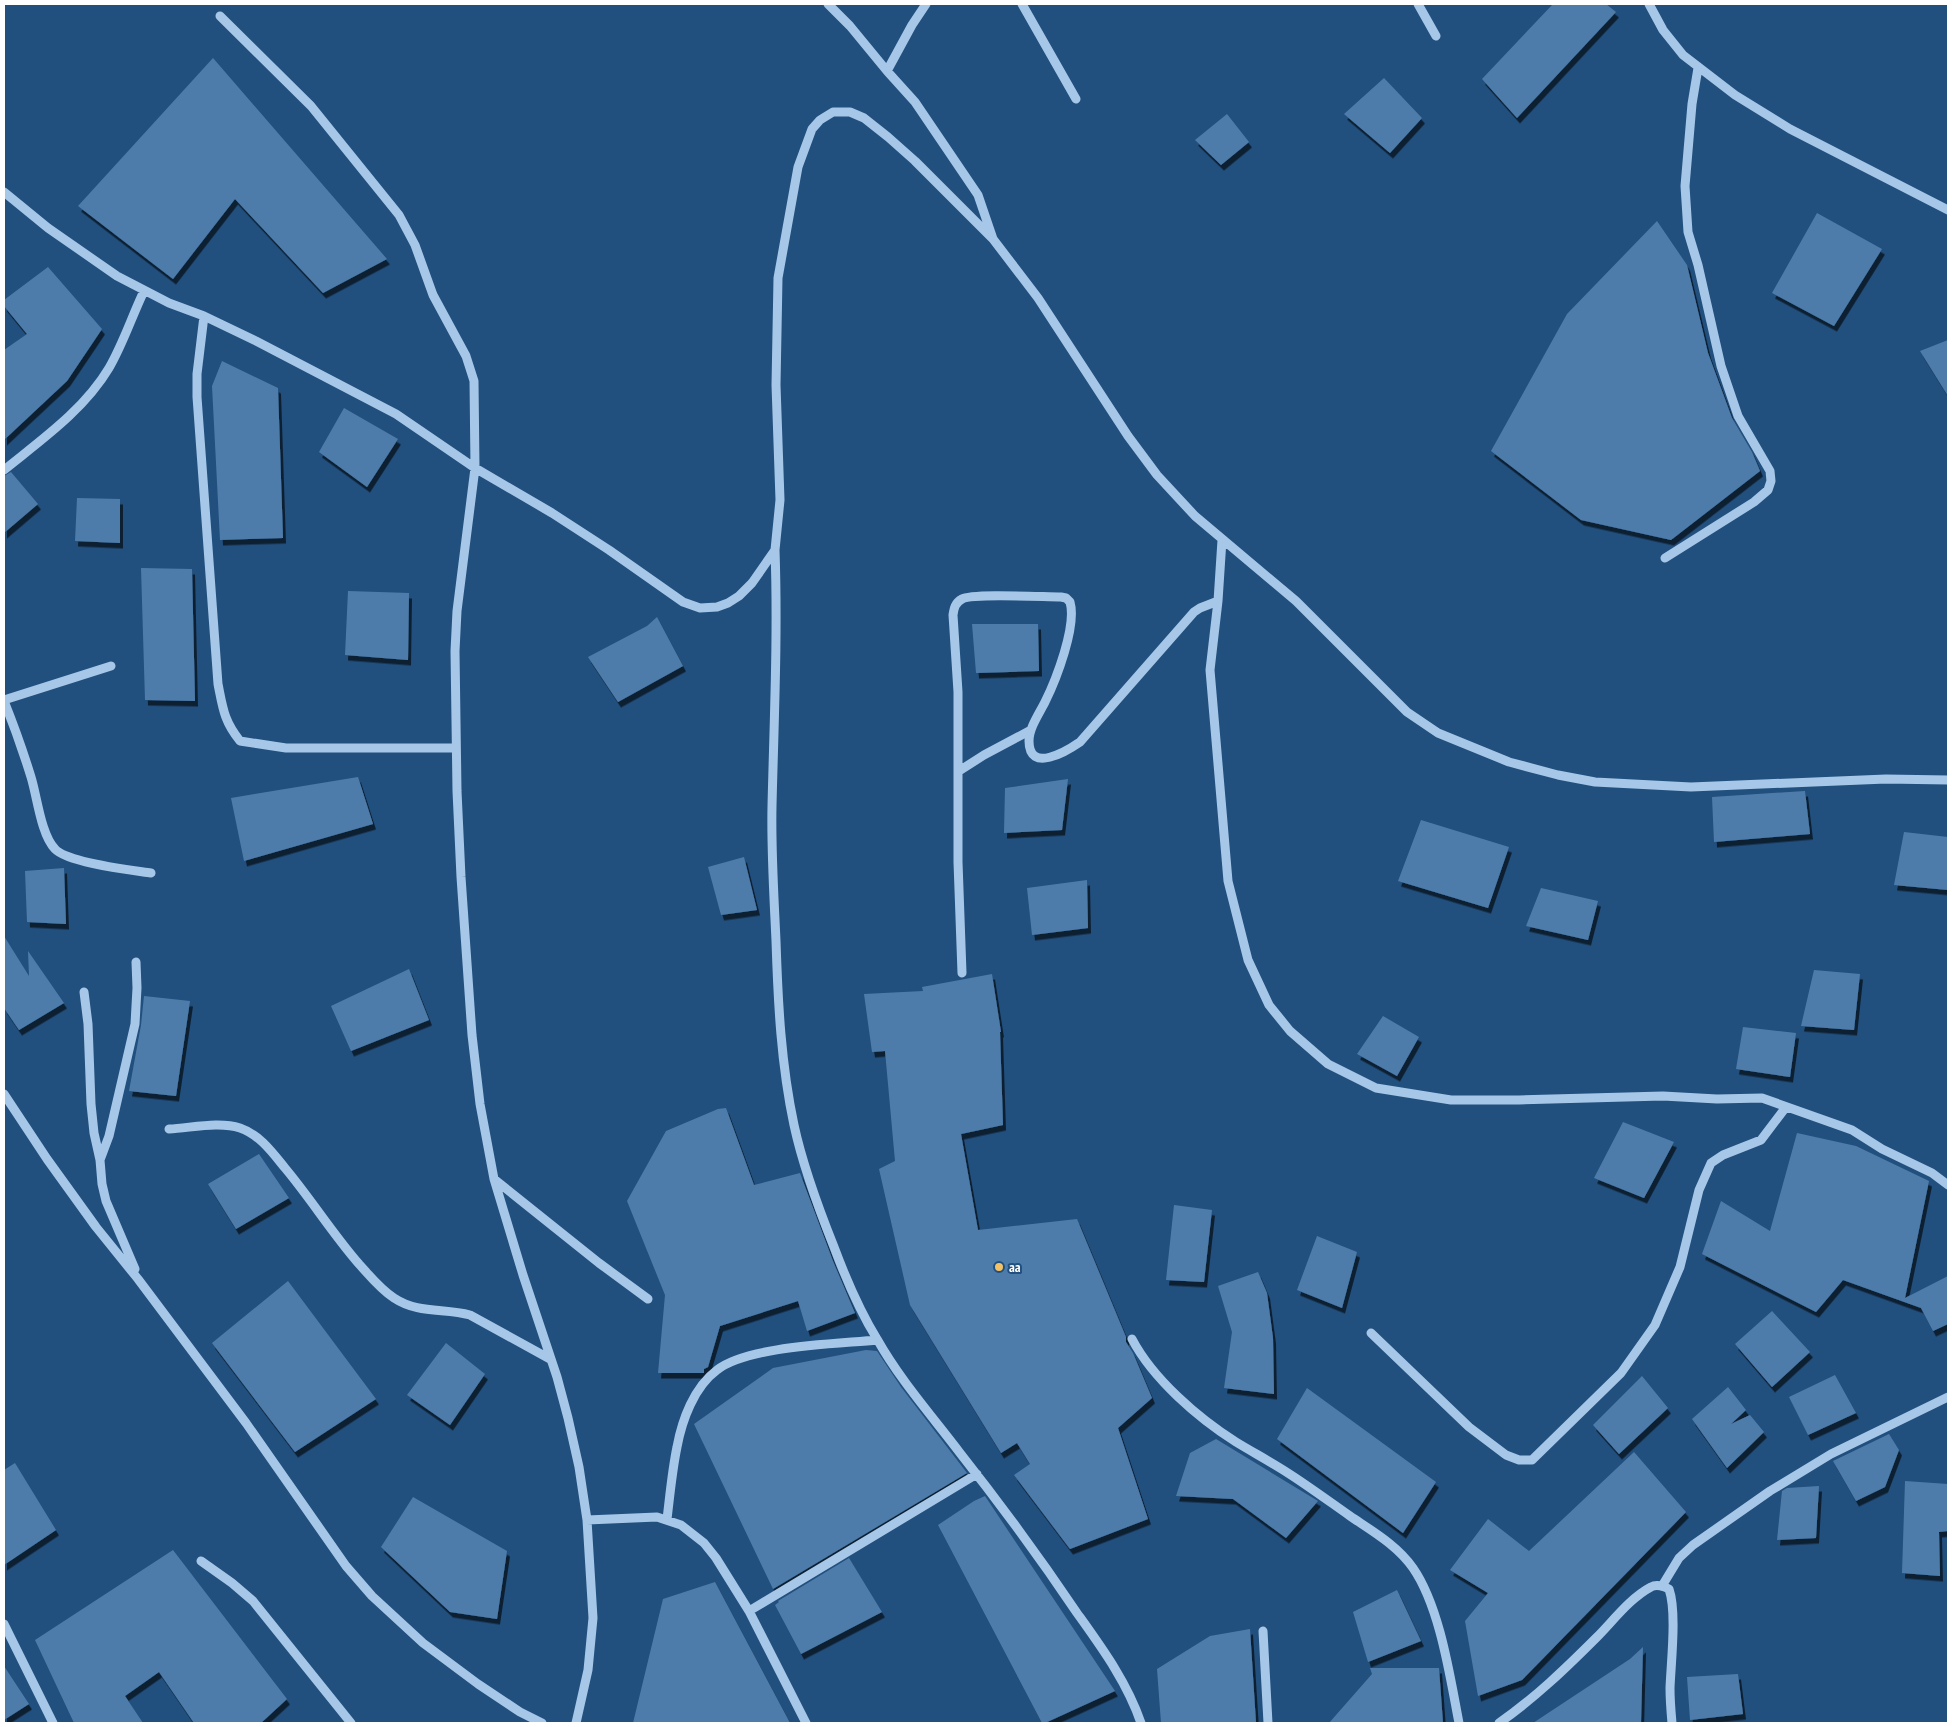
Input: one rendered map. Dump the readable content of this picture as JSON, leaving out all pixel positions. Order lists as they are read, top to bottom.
{
  "places": ["aa"]
}
